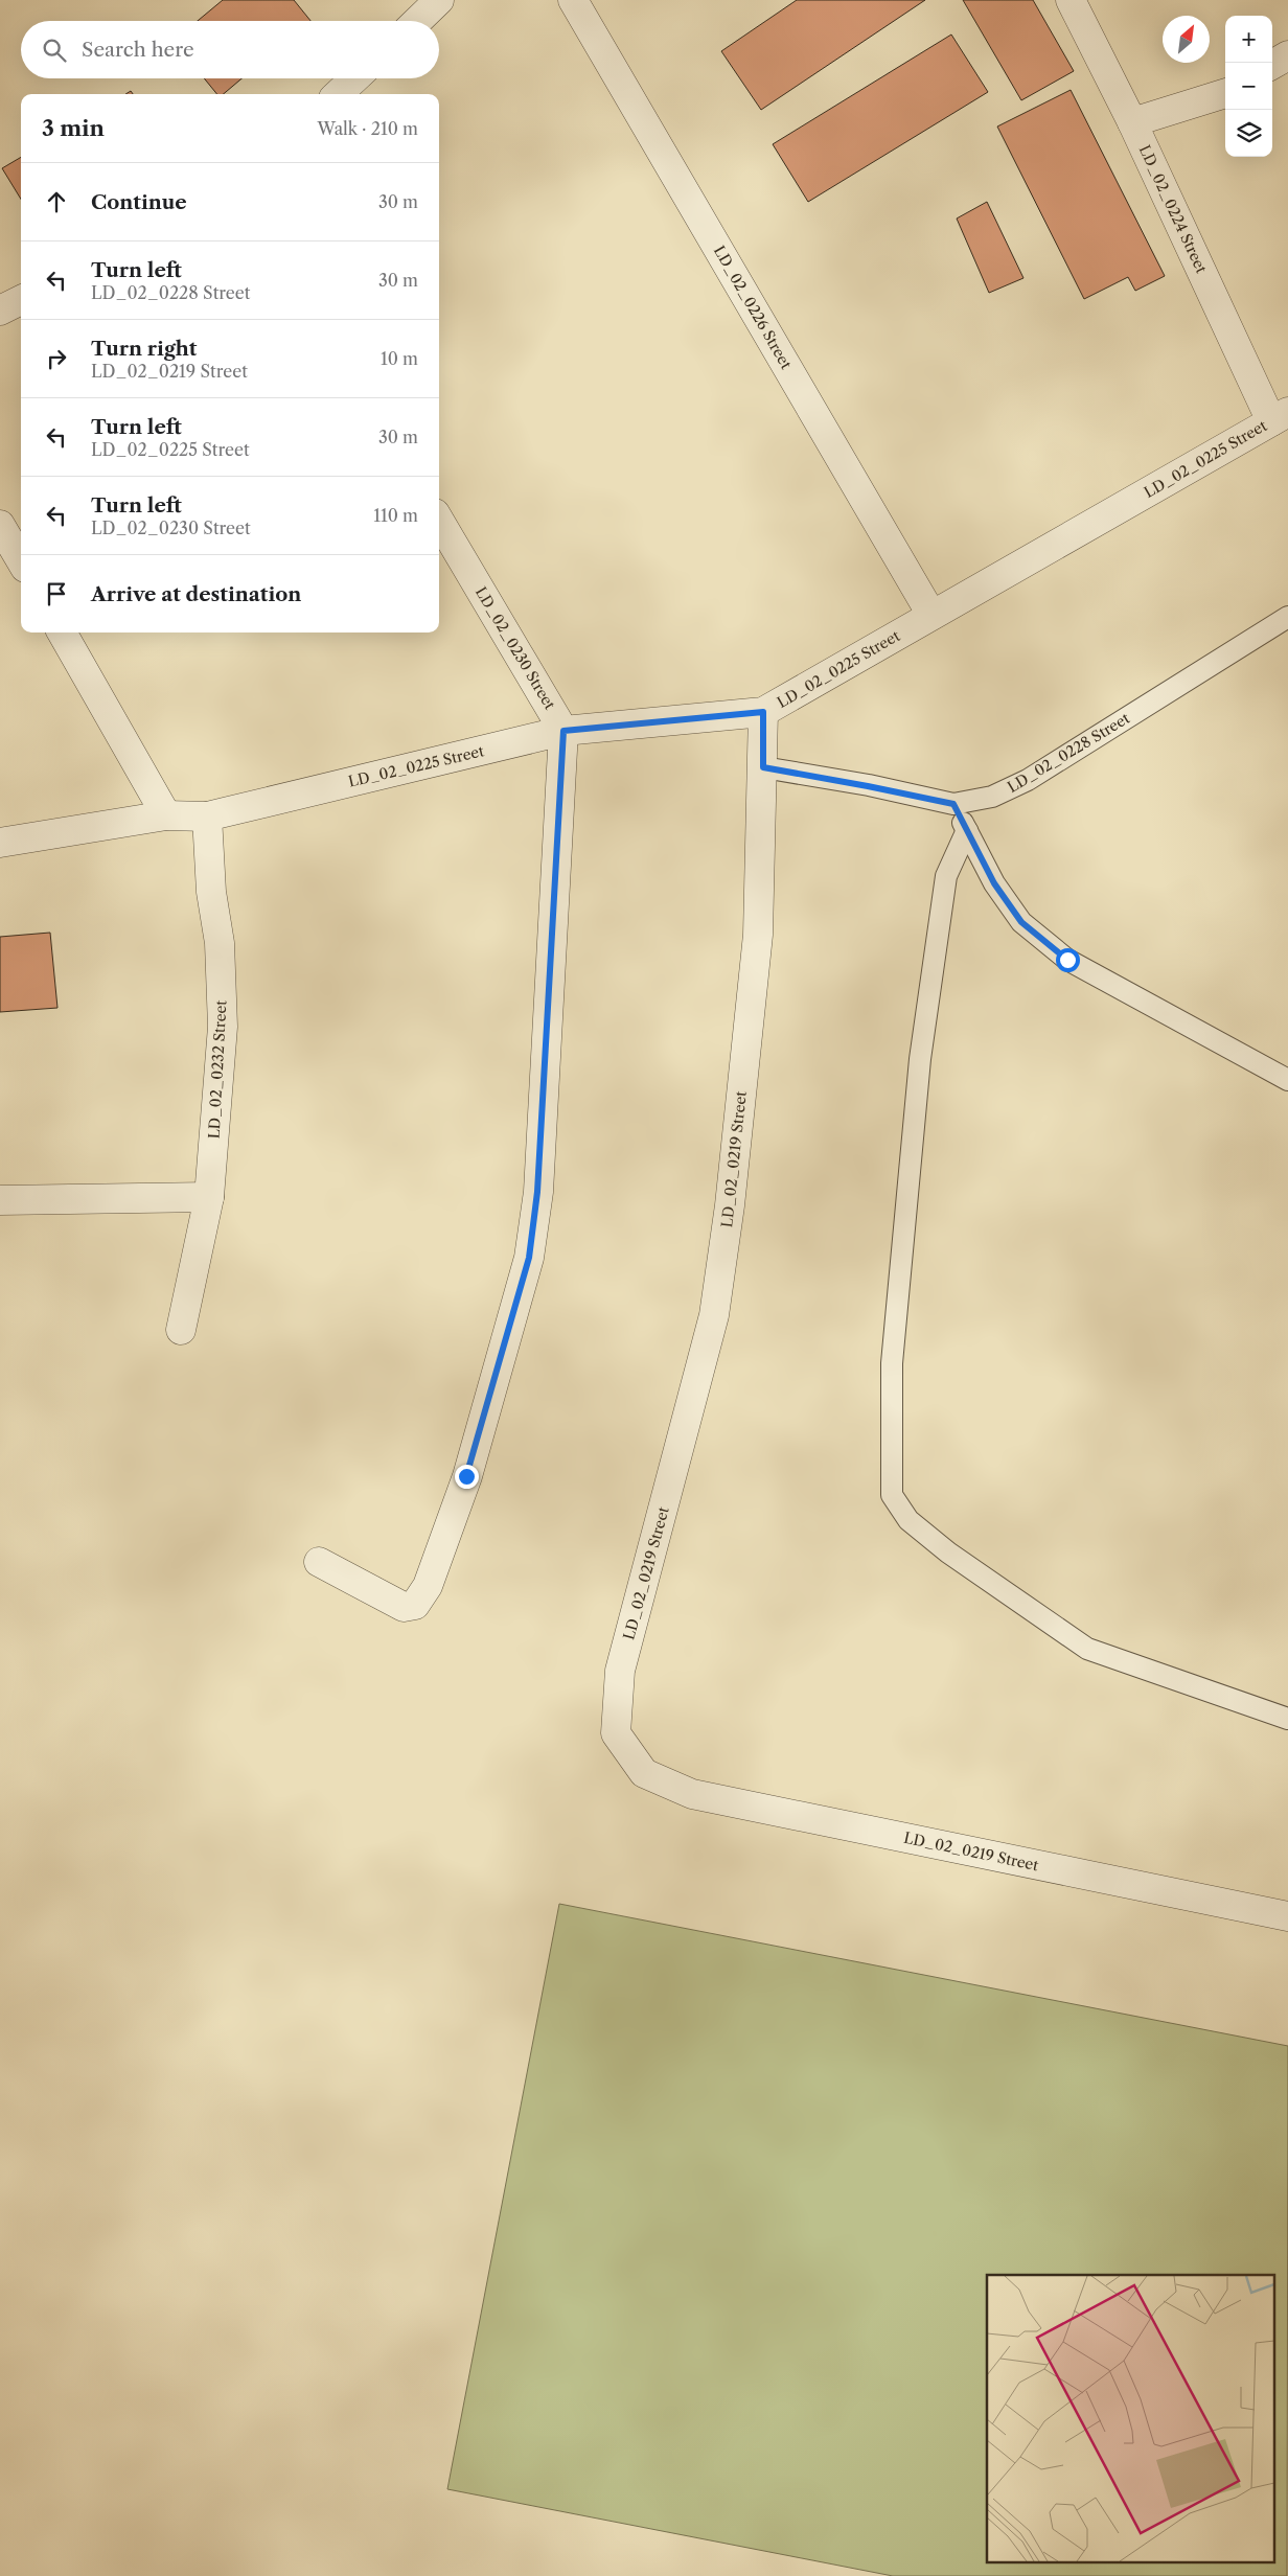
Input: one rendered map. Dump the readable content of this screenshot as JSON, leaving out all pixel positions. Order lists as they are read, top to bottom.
{
  "streets": {
    "street": [
      "LD_02_0224 Street",
      "LD_02_0226 Street",
      "LD_02_0225 Street",
      "LD_02_0230 Street",
      "LD_02_0232 Street",
      "LD_02_0219 Street"
    ],
    "lane": ["LD_02_0228 Street"]
  },
  "crossings": [
    ["LD_02_0224 Street", "LD_02_0225 Street"],
    ["LD_02_0226 Street", "LD_02_0225 Street"],
    ["LD_02_0225 Street", "LD_02_0230 Street"],
    ["LD_02_0225 Street", "LD_02_0232 Street"],
    ["LD_02_0225 Street", "LD_02_0219 Street"],
    ["LD_02_0228 Street", "LD_02_0219 Street"]
  ],
  "north": "top right",
  "page": {
    "map_buttons": ["+", "−"],
    "search": "Search here",
    "heading": ["3 min", "Walk · 210 m"],
    "list": [
      ["Continue", "30 m"],
      ["Turn left", "LD_02_0228 Street", "30 m"],
      ["Turn right", "LD_02_0219 Street", "10 m"],
      ["Turn left", "LD_02_0225 Street", "30 m"],
      ["Turn left", "LD_02_0230 Street", "110 m"],
      "Arrive at destination"
    ]
  }
}
